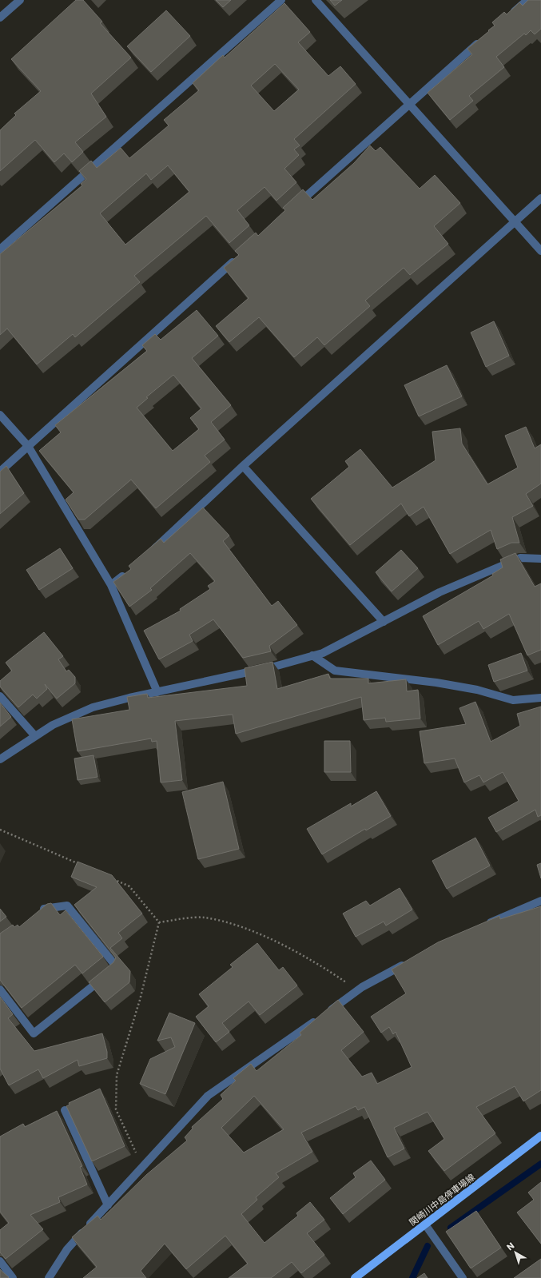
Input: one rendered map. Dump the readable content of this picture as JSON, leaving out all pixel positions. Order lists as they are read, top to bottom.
{
  "streets": {
    "main road": ["関崎川中島停車場線"]
  },
  "north": "top left"
}
